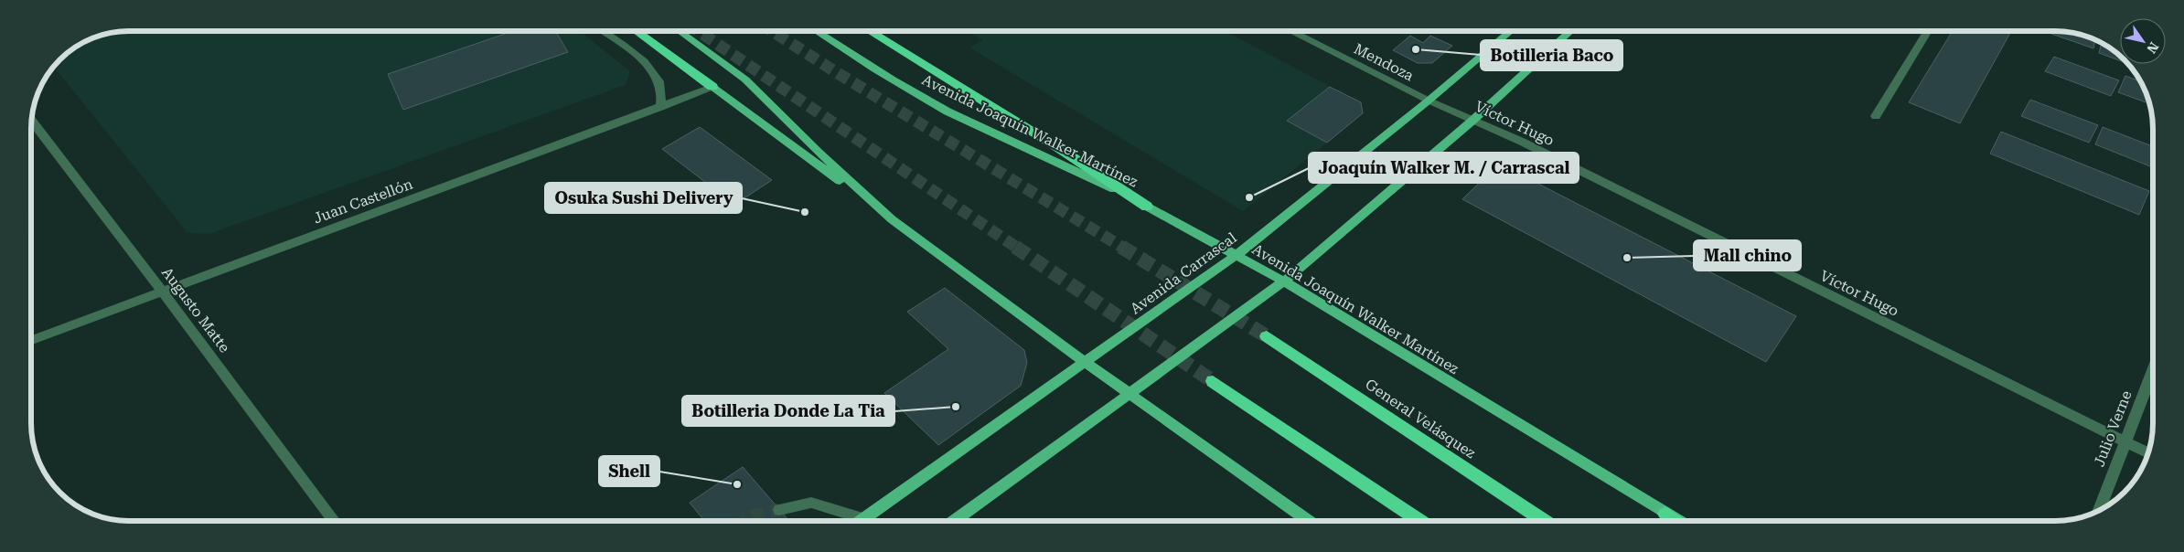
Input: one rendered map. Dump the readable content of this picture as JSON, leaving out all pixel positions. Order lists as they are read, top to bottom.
{
  "streets": {
    "highway": ["General Velásquez"],
    "main road": ["Avenida Joaquín Walker Martínez", "Avenida Carrascal"],
    "street": [
      "Mendoza",
      "Víctor Hugo",
      "Juan Castellón",
      "Augusto Matte",
      "Julio Verne"
    ]
  },
  "crossings": [
    ["Mendoza", "Víctor Hugo"],
    ["Mendoza", "Avenida Carrascal"],
    ["Víctor Hugo", "Avenida Carrascal"],
    ["Víctor Hugo", "Julio Verne"],
    ["Avenida Joaquín Walker Martínez", "Avenida Carrascal"],
    ["Juan Castellón", "Augusto Matte"]
  ],
  "places": [
    "Botilleria Baco",
    "Joaquín Walker M. / Carrascal",
    "Osuka Sushi Delivery",
    "Mall chino",
    "Botilleria Donde La Tia",
    "Shell"
  ],
  "north": "bottom right"
}
